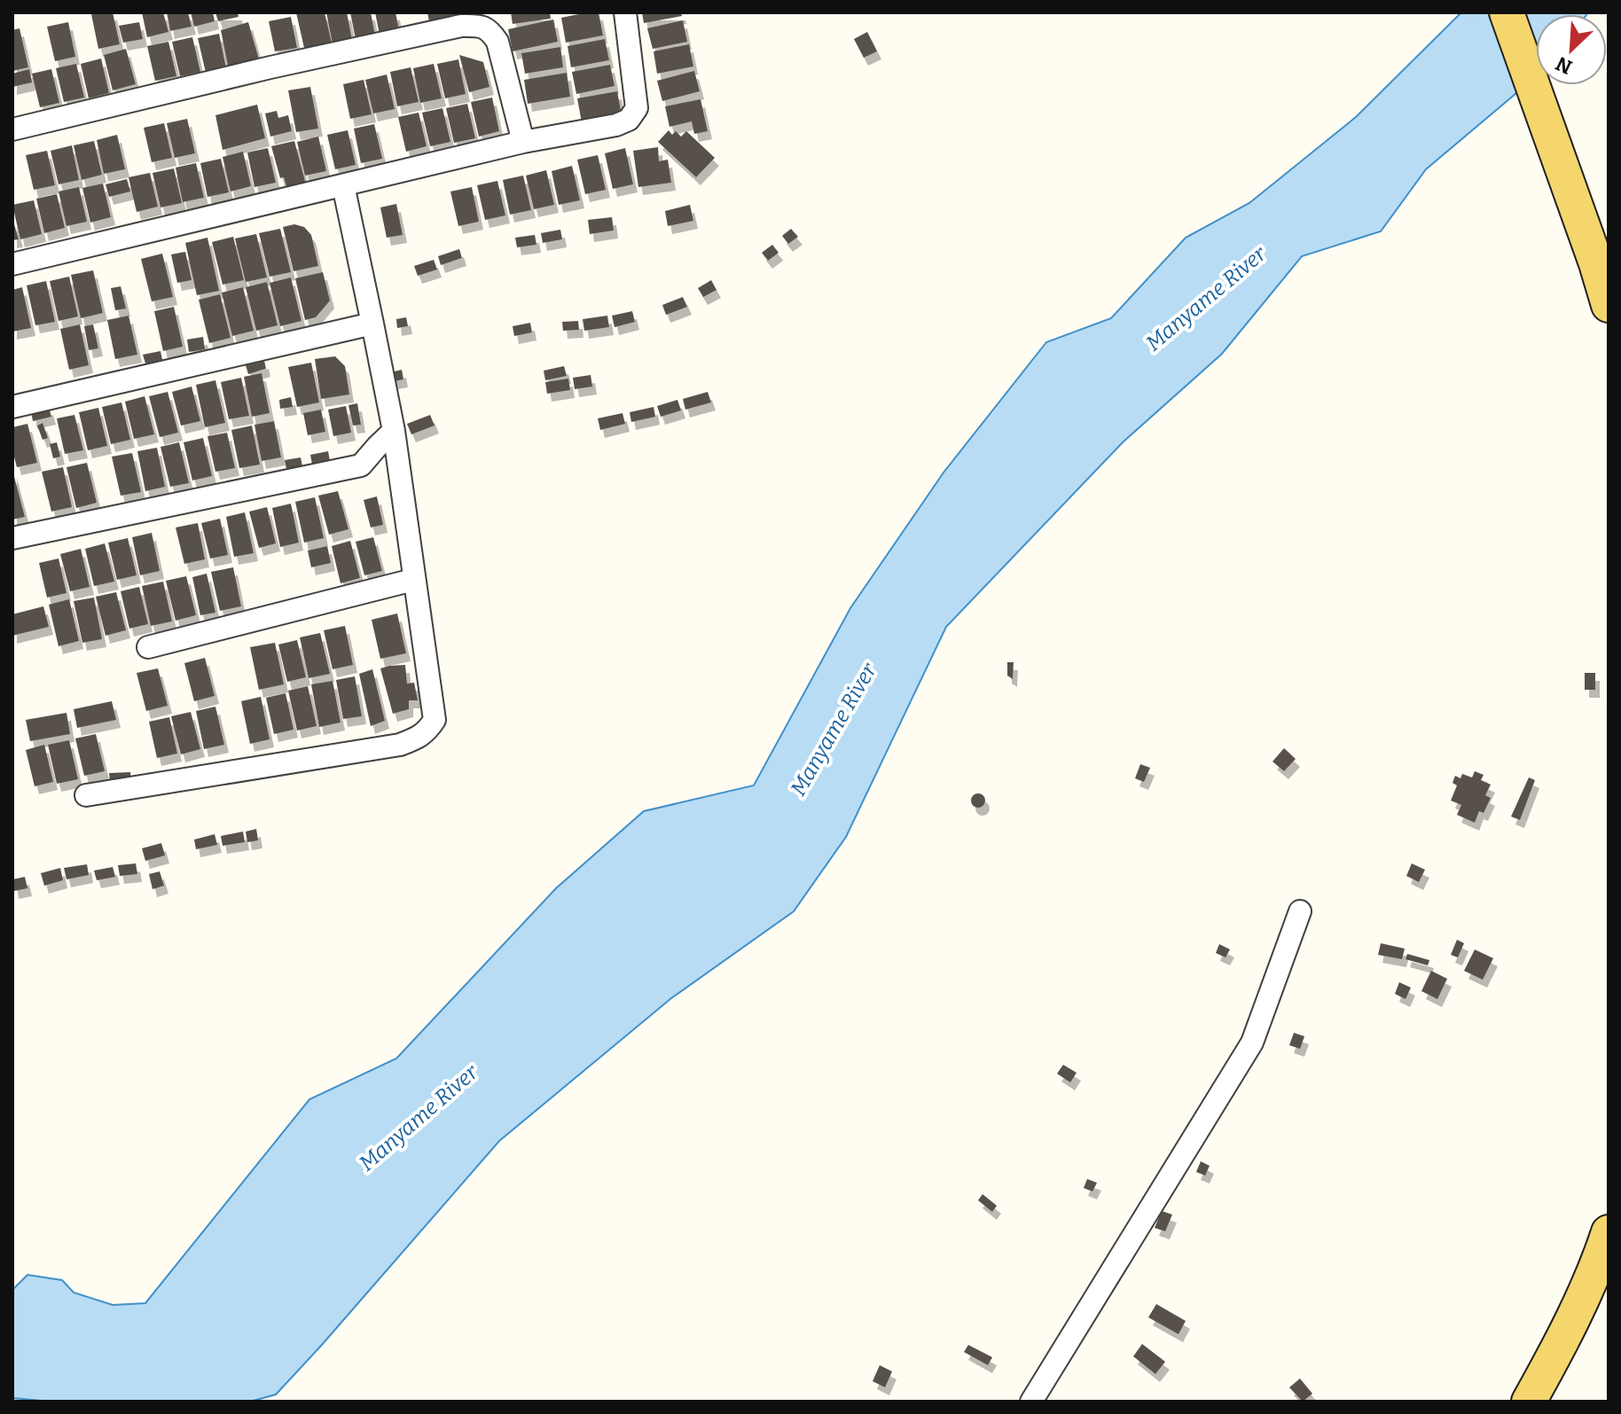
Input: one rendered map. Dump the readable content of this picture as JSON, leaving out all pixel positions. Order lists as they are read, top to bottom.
{
  "water": ["Manyame River"],
  "north": "bottom left"
}
